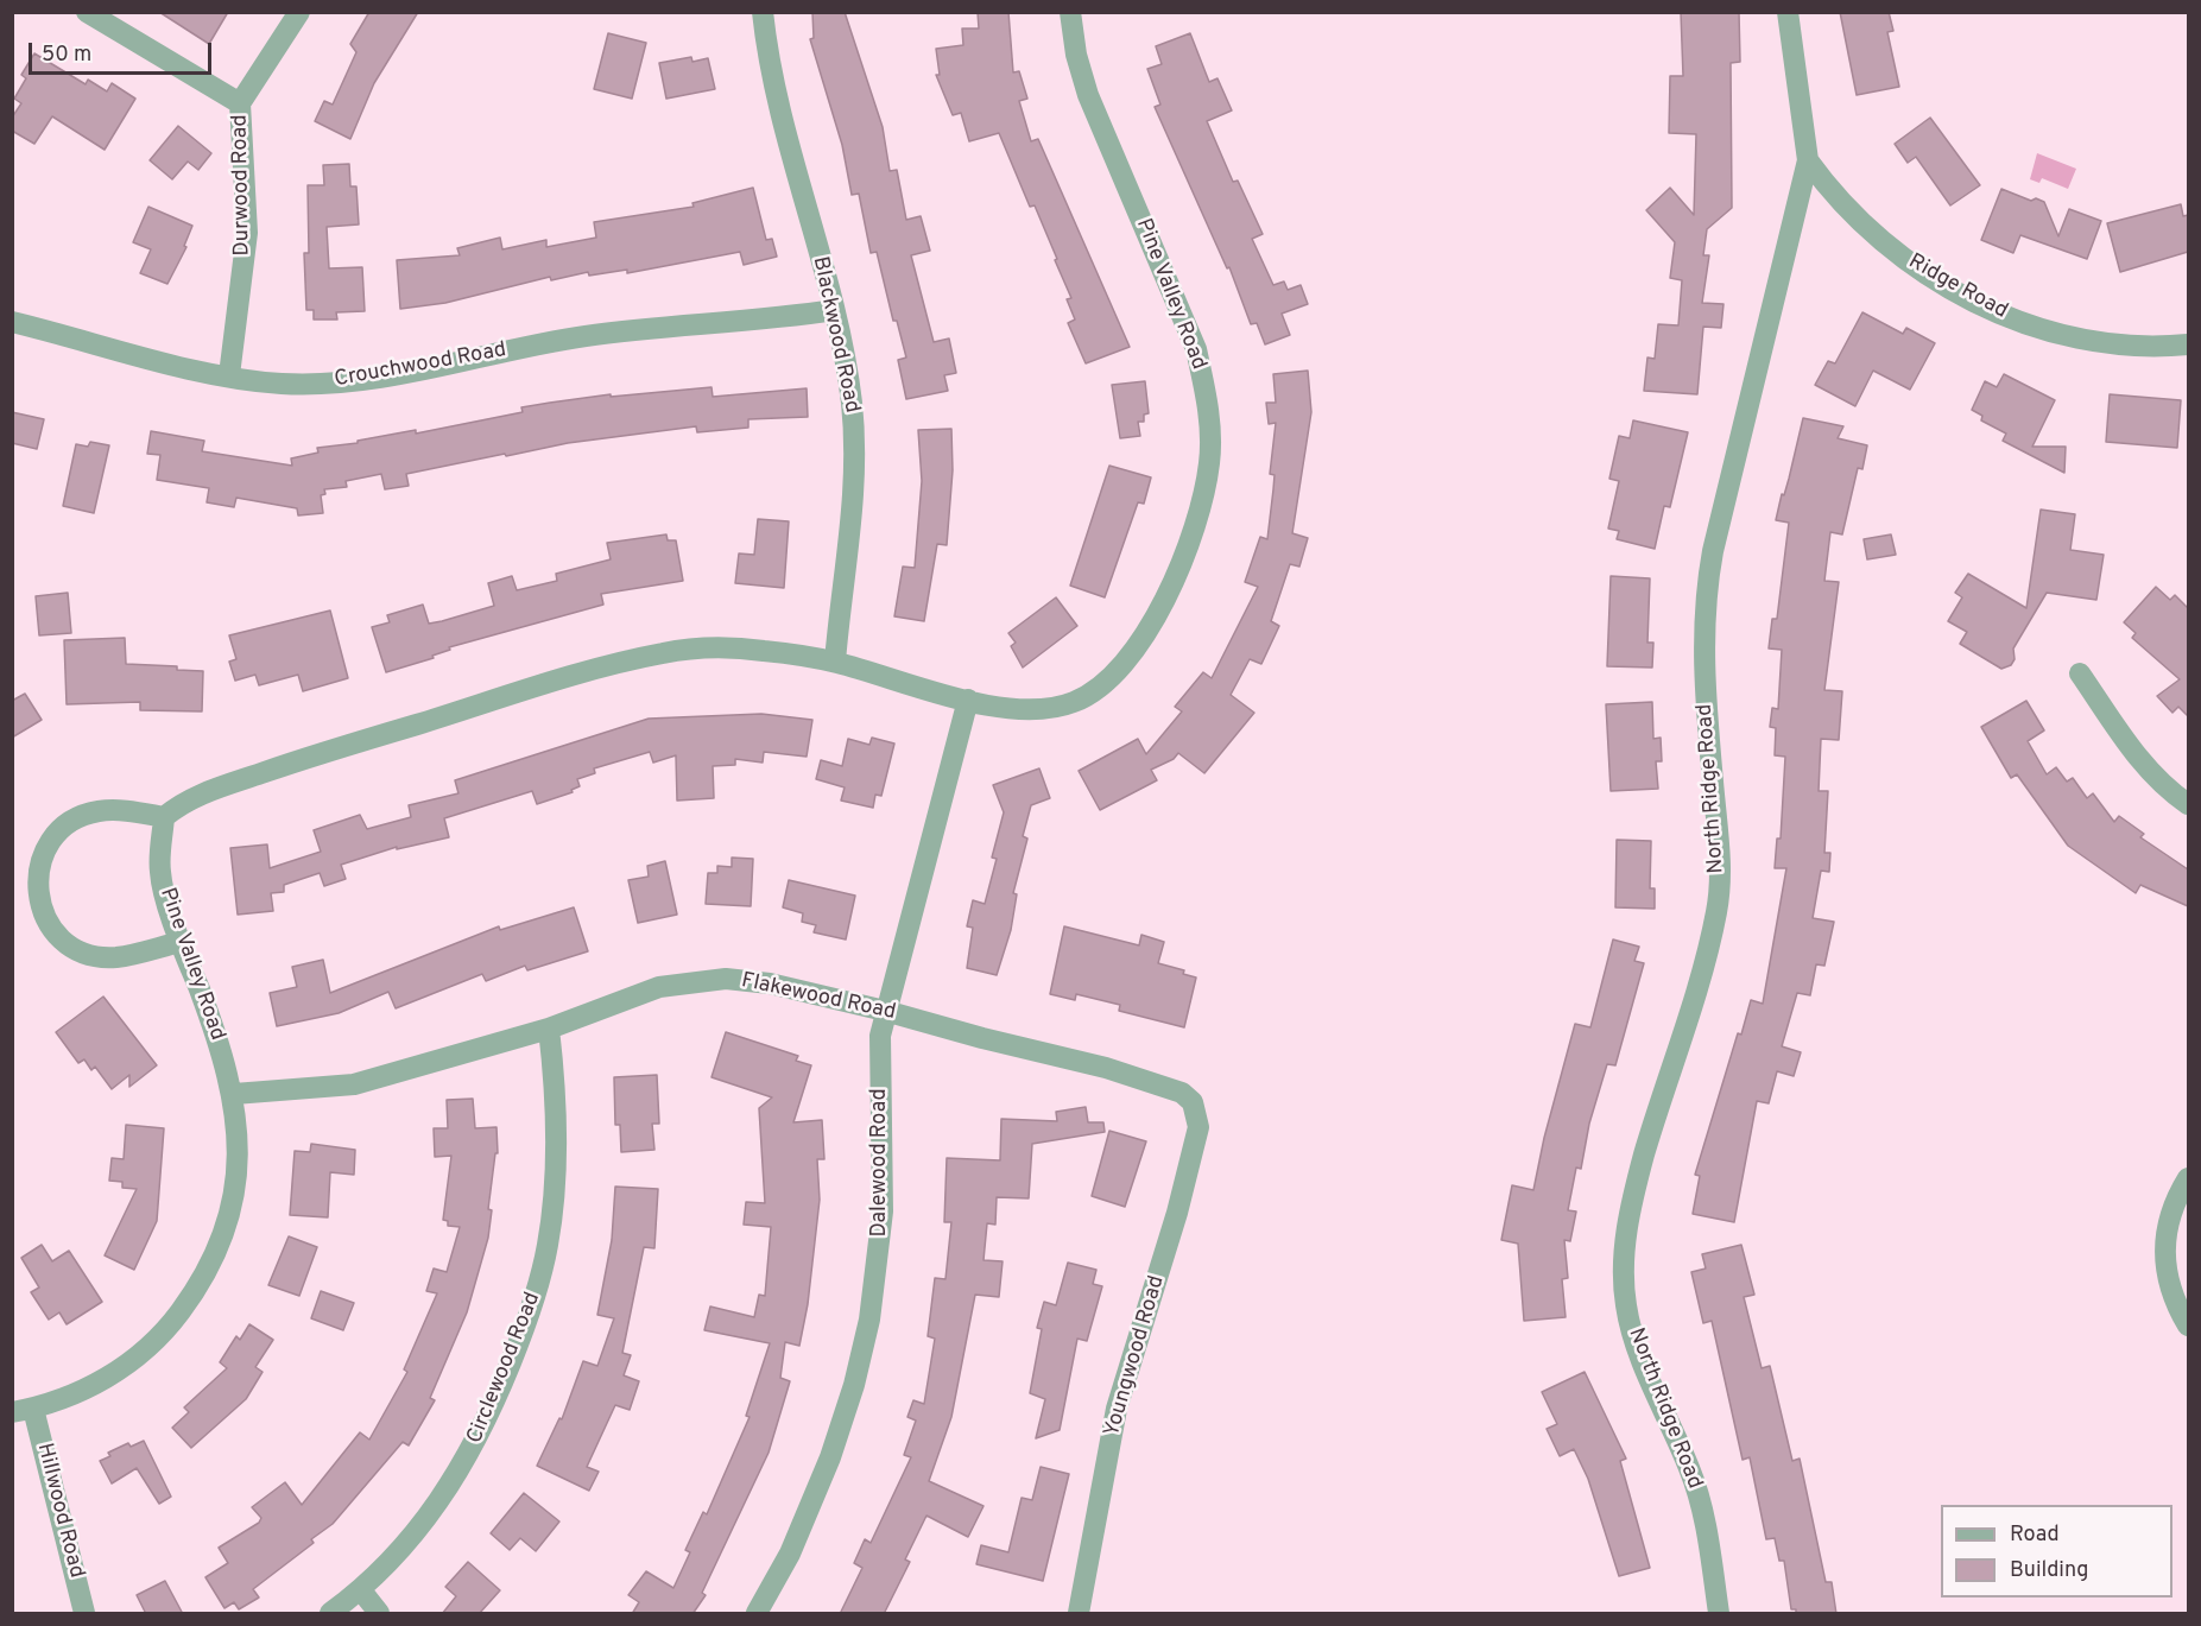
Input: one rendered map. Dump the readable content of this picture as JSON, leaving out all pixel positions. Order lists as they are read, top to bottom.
{
  "streets": {
    "street": [
      "Durwood Road",
      "Ridge Road",
      "Pine Valley Road",
      "Blackwood Road",
      "Crouchwood Road",
      "North Ridge Road",
      "Flakewood Road",
      "Dalewood Road",
      "Youngwood Road",
      "Circlewood Road",
      "Hillwood Road"
    ]
  },
  "crossings": [
    ["Durwood Road", "Crouchwood Road"],
    ["Ridge Road", "North Ridge Road"],
    ["Pine Valley Road", "Blackwood Road"],
    ["Pine Valley Road", "Flakewood Road"],
    ["Pine Valley Road", "Dalewood Road"],
    ["Pine Valley Road", "Hillwood Road"],
    ["Blackwood Road", "Crouchwood Road"],
    ["Flakewood Road", "Dalewood Road"],
    ["Flakewood Road", "Youngwood Road"],
    ["Flakewood Road", "Circlewood Road"]
  ],
  "legend": ["Road", "Building"],
  "scale_bar": "50 m"
}
